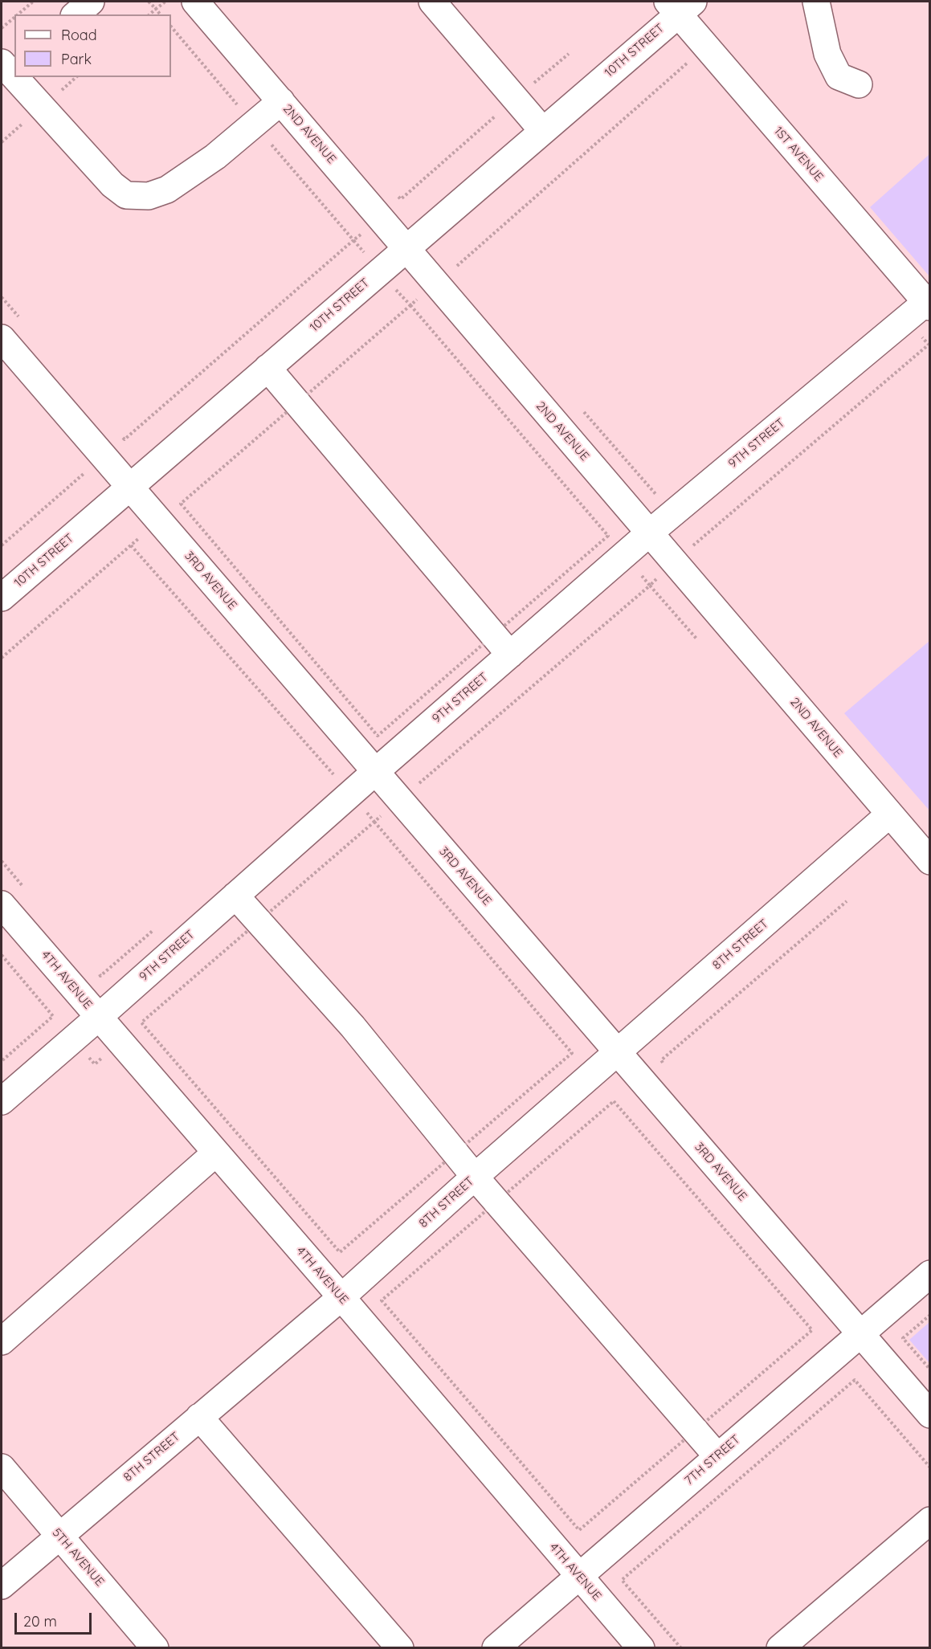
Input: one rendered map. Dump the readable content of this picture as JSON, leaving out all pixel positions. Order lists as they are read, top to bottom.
{
  "streets": {
    "street": [
      "10TH STREET",
      "2ND AVENUE",
      "1ST AVENUE",
      "9TH STREET",
      "3RD AVENUE",
      "8TH STREET",
      "4TH AVENUE",
      "7TH STREET",
      "5TH AVENUE"
    ]
  },
  "crossings": [
    ["10TH STREET", "2ND AVENUE"],
    ["10TH STREET", "1ST AVENUE"],
    ["10TH STREET", "3RD AVENUE"],
    ["2ND AVENUE", "9TH STREET"],
    ["2ND AVENUE", "8TH STREET"],
    ["1ST AVENUE", "9TH STREET"],
    ["9TH STREET", "3RD AVENUE"],
    ["9TH STREET", "4TH AVENUE"],
    ["3RD AVENUE", "8TH STREET"],
    ["3RD AVENUE", "7TH STREET"],
    ["8TH STREET", "4TH AVENUE"],
    ["8TH STREET", "5TH AVENUE"],
    ["4TH AVENUE", "7TH STREET"]
  ],
  "legend": ["Road", "Park"],
  "scale_bar": "20 m"
}
